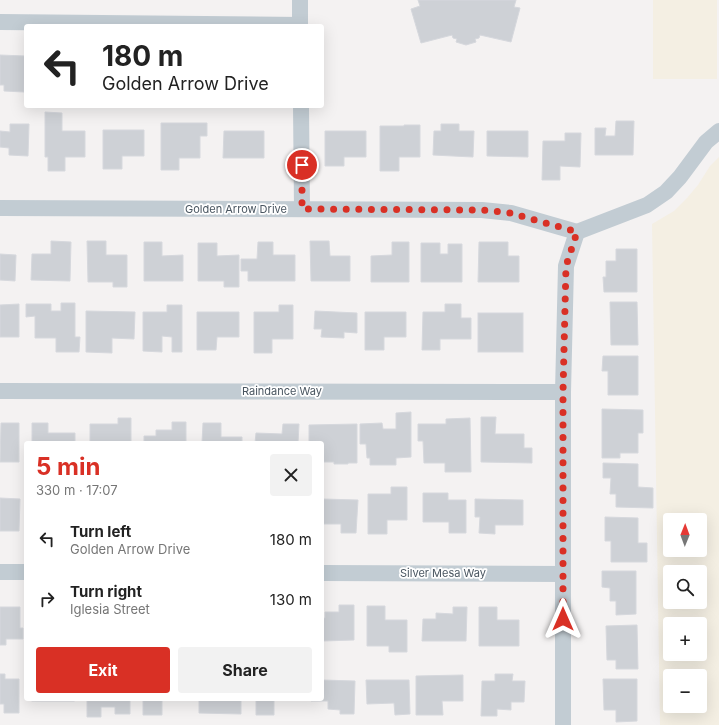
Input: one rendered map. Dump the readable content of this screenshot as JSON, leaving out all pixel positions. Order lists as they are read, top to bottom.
{
  "streets": {
    "street": ["Golden Arrow Drive", "Raindance Way", "Silver Mesa Way"]
  },
  "north": "top",
  "page": {
    "turn": ["180 m", "Golden Arrow Drive"],
    "heading": ["5 min", "330 m · 17:07"],
    "list": [
      {
        "name": "Turn left",
        "note": "Golden Arrow Drive",
        "value": "180 m"
      },
      {
        "name": "Turn right",
        "note": "Iglesia Street",
        "value": "130 m"
      }
    ],
    "map_buttons": ["+", "−"],
    "buttons": ["Exit", "Share"]
  }
}
